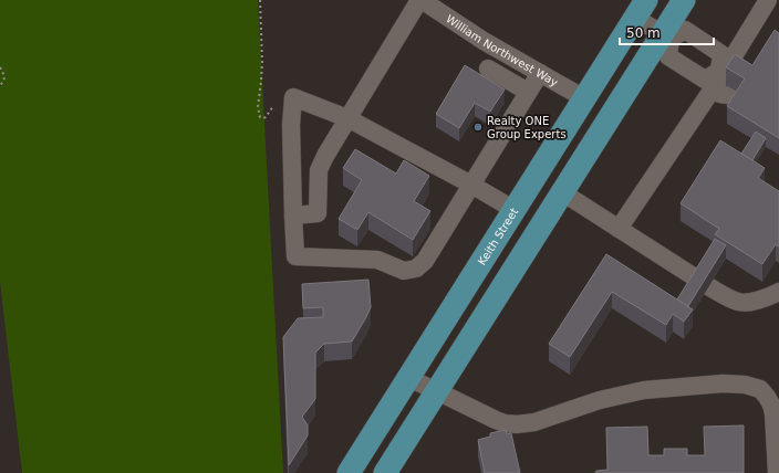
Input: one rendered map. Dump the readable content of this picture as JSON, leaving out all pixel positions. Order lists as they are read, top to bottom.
{
  "streets": {
    "main road": ["Keith Street"],
    "street": ["William Northwest Way"]
  },
  "crossings": [
    ["William Northwest Way", "Keith Street"]
  ],
  "places": ["Realty ONE Group Experts"],
  "scale_bar": "50 m"
}
